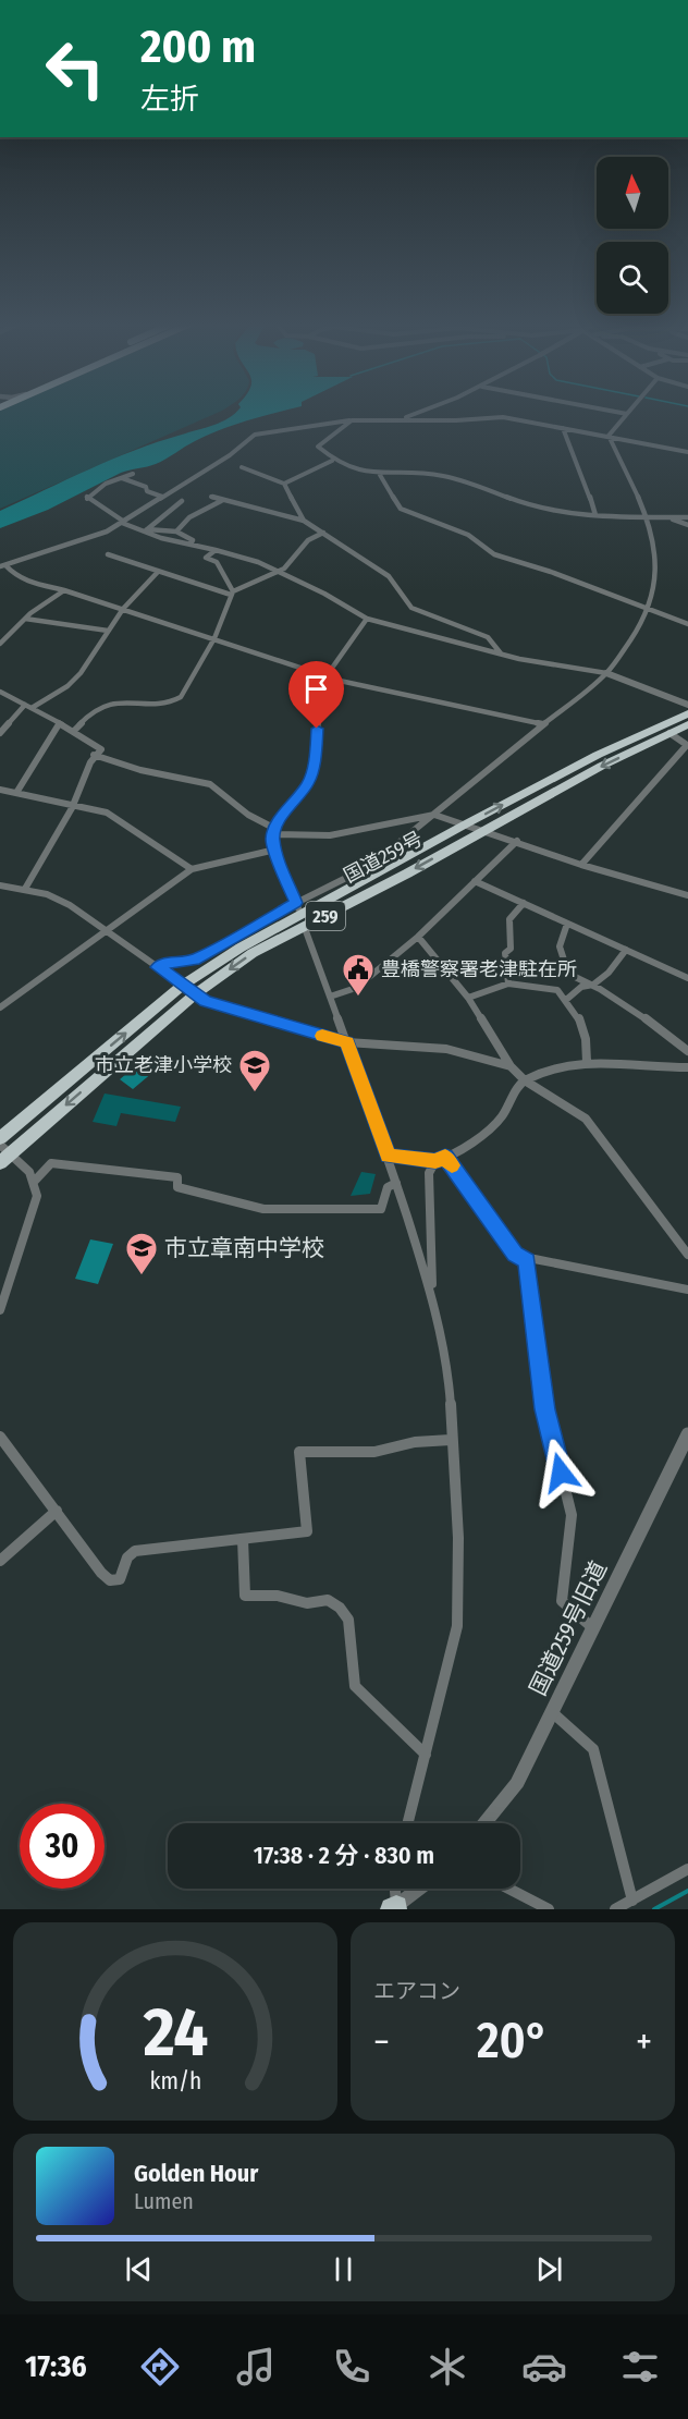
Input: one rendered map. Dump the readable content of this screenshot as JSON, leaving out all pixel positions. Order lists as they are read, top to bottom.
{
  "streets": {
    "highway": ["国道259号", "259"],
    "street": ["国道259号旧道"]
  },
  "places": {
    "public building": ["豊橋警察署老津駐在所"],
    "school or university": ["市立老津小学校", "市立章南中学校"]
  },
  "north": "top",
  "page": {
    "turn": ["200 m", "左折"],
    "limit": "30",
    "trip": "17:38 · 2 分 · 830 m",
    "tile": "エアコン",
    "heat": ["−", "20°", "+"],
    "song": ["Golden Hour", "Lumen"],
    "tabs": "17:36",
    "gauge": ["24", "km/h"]
  }
}
